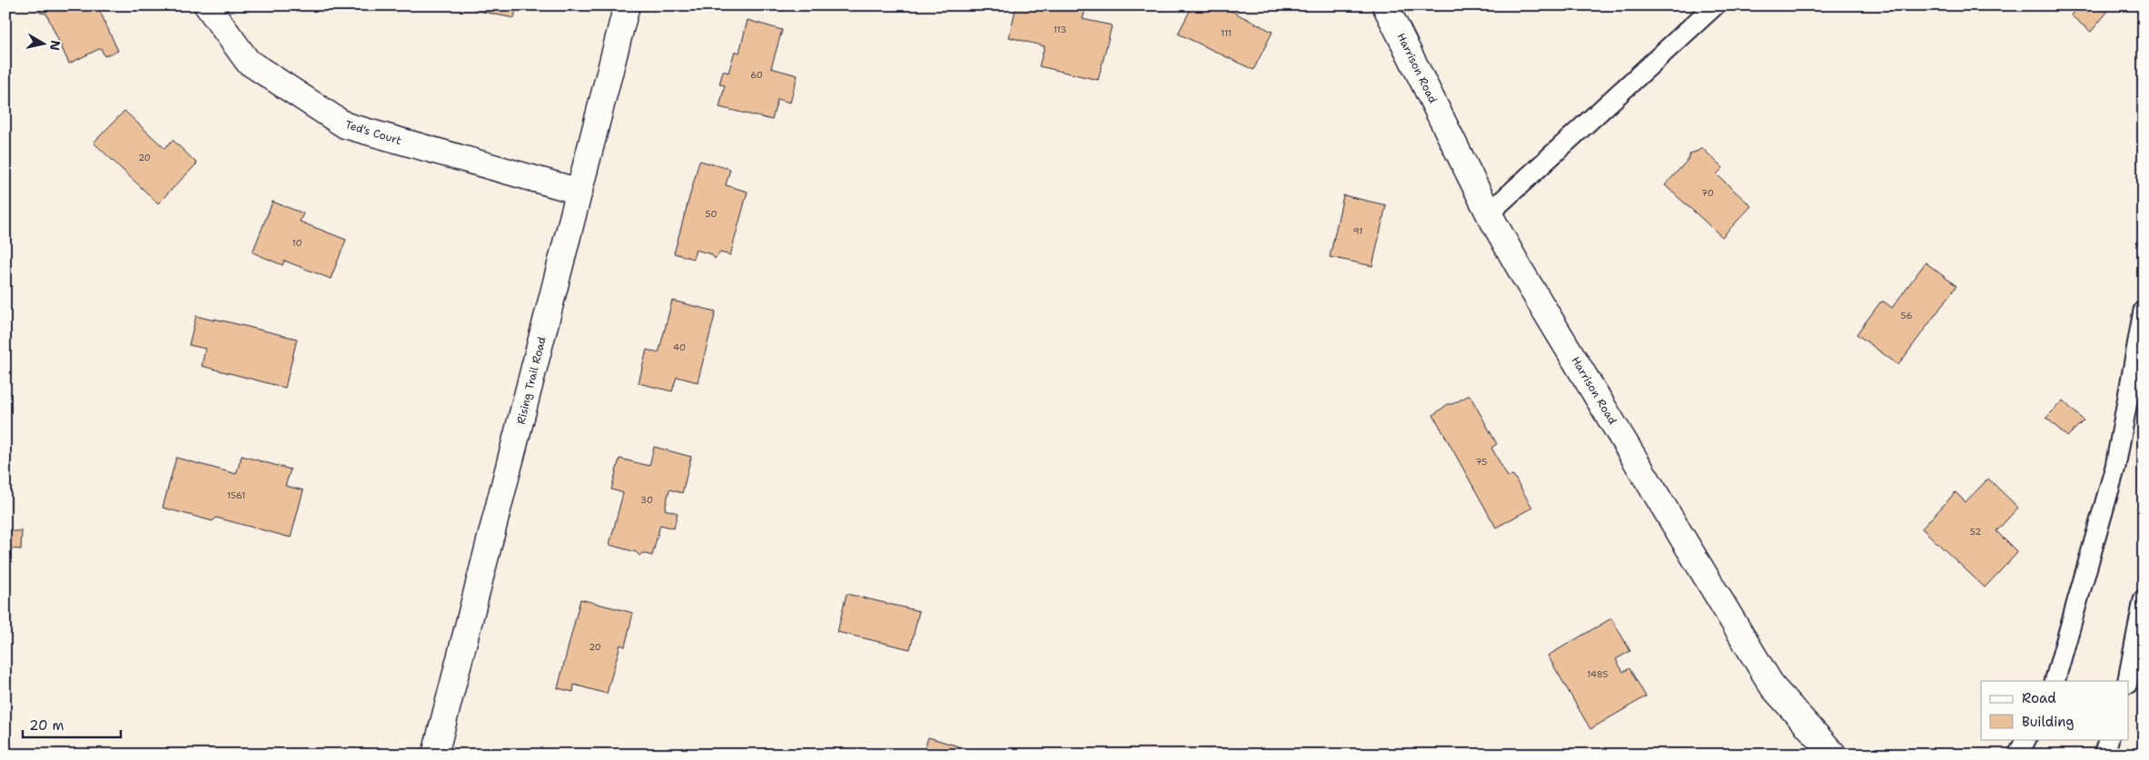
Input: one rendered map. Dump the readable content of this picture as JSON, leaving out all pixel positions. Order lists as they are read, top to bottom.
{
  "streets": {
    "street": ["Harrison Road", "Ted's Court", "Rising Trail Road"]
  },
  "crossings": [
    ["Ted's Court", "Rising Trail Road"]
  ],
  "house_numbers": [
    "113",
    "111",
    "60",
    "20",
    "70",
    "50",
    "91",
    "10",
    "56",
    "40",
    "75",
    "1561",
    "30",
    "52",
    "20",
    "1485"
  ],
  "legend": ["Road", "Building"],
  "scale_bar": "20 m",
  "north": "right"
}
